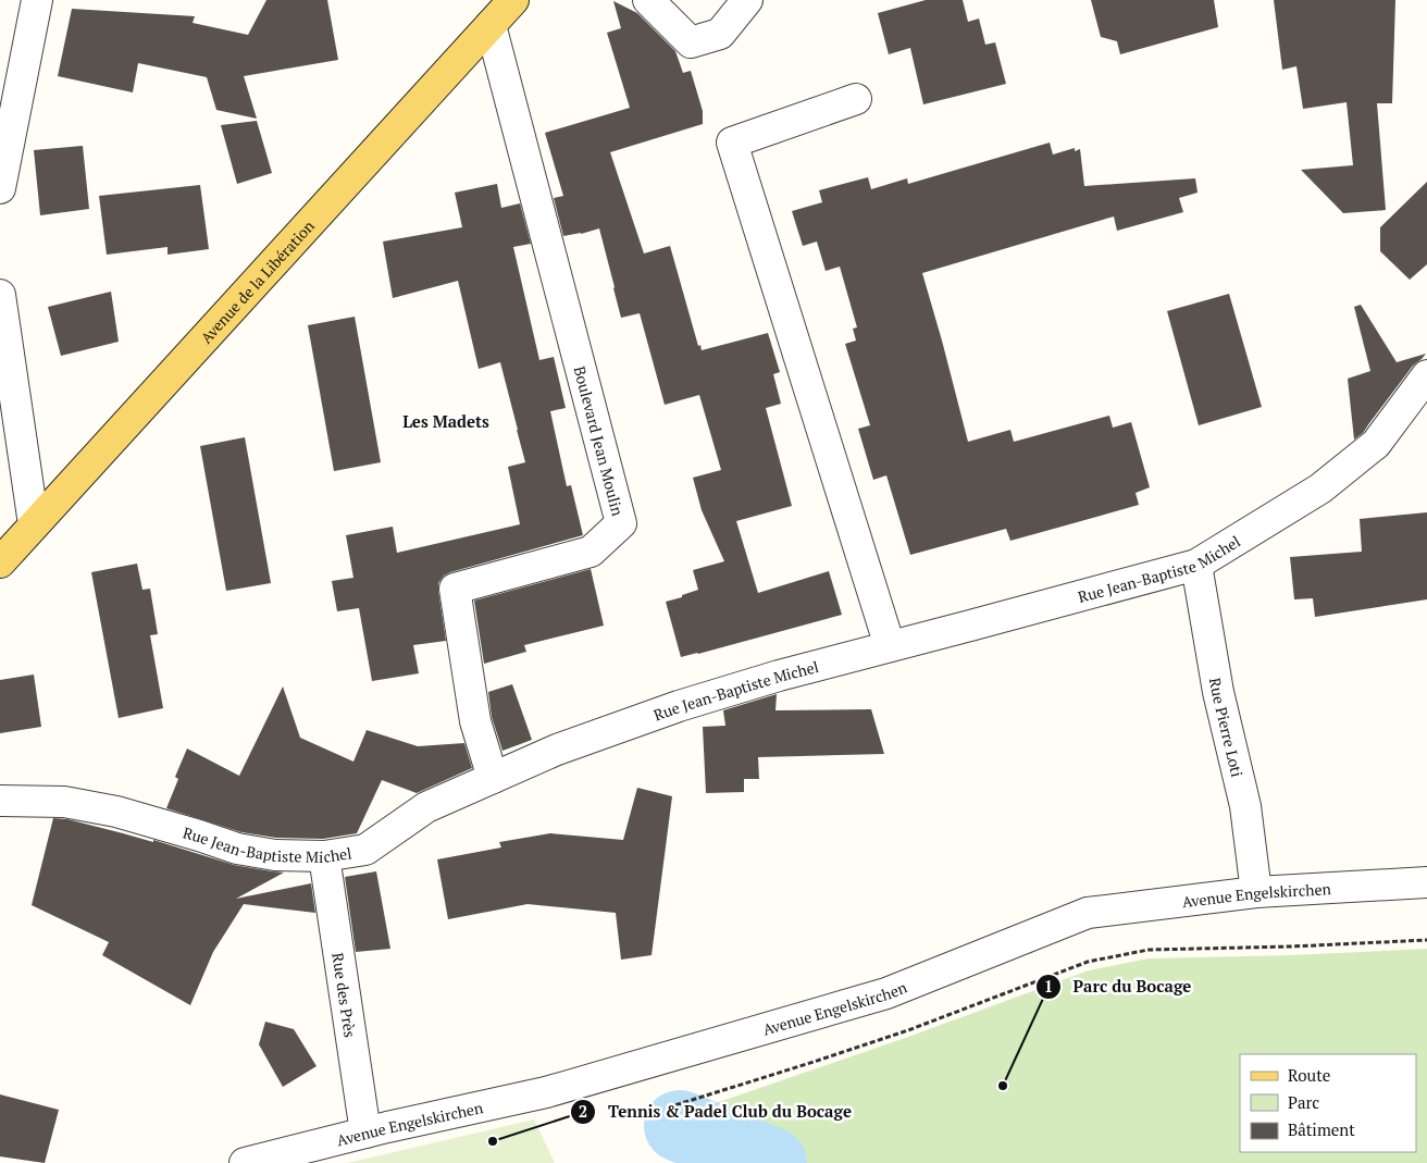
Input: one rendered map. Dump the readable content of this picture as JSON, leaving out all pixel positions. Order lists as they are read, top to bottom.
{
  "streets": {
    "main road": ["Avenue de la Libération"],
    "street": [
      "Boulevard Jean Moulin",
      "Rue Jean-Baptiste Michel",
      "Rue Pierre Loti",
      "Avenue Engelskirchen",
      "Rue des Près"
    ]
  },
  "crossings": [
    ["Avenue de la Libération", "Boulevard Jean Moulin"],
    ["Boulevard Jean Moulin", "Rue Jean-Baptiste Michel"],
    ["Rue Jean-Baptiste Michel", "Rue Pierre Loti"],
    ["Rue Jean-Baptiste Michel", "Rue des Près"],
    ["Rue Pierre Loti", "Avenue Engelskirchen"],
    ["Avenue Engelskirchen", "Rue des Près"]
  ],
  "districts": ["Les Madets"],
  "places": ["Parc du Bocage", "Tennis & Padel Club du Bocage"],
  "legend": ["Route", "Parc", "Bâtiment"]
}
